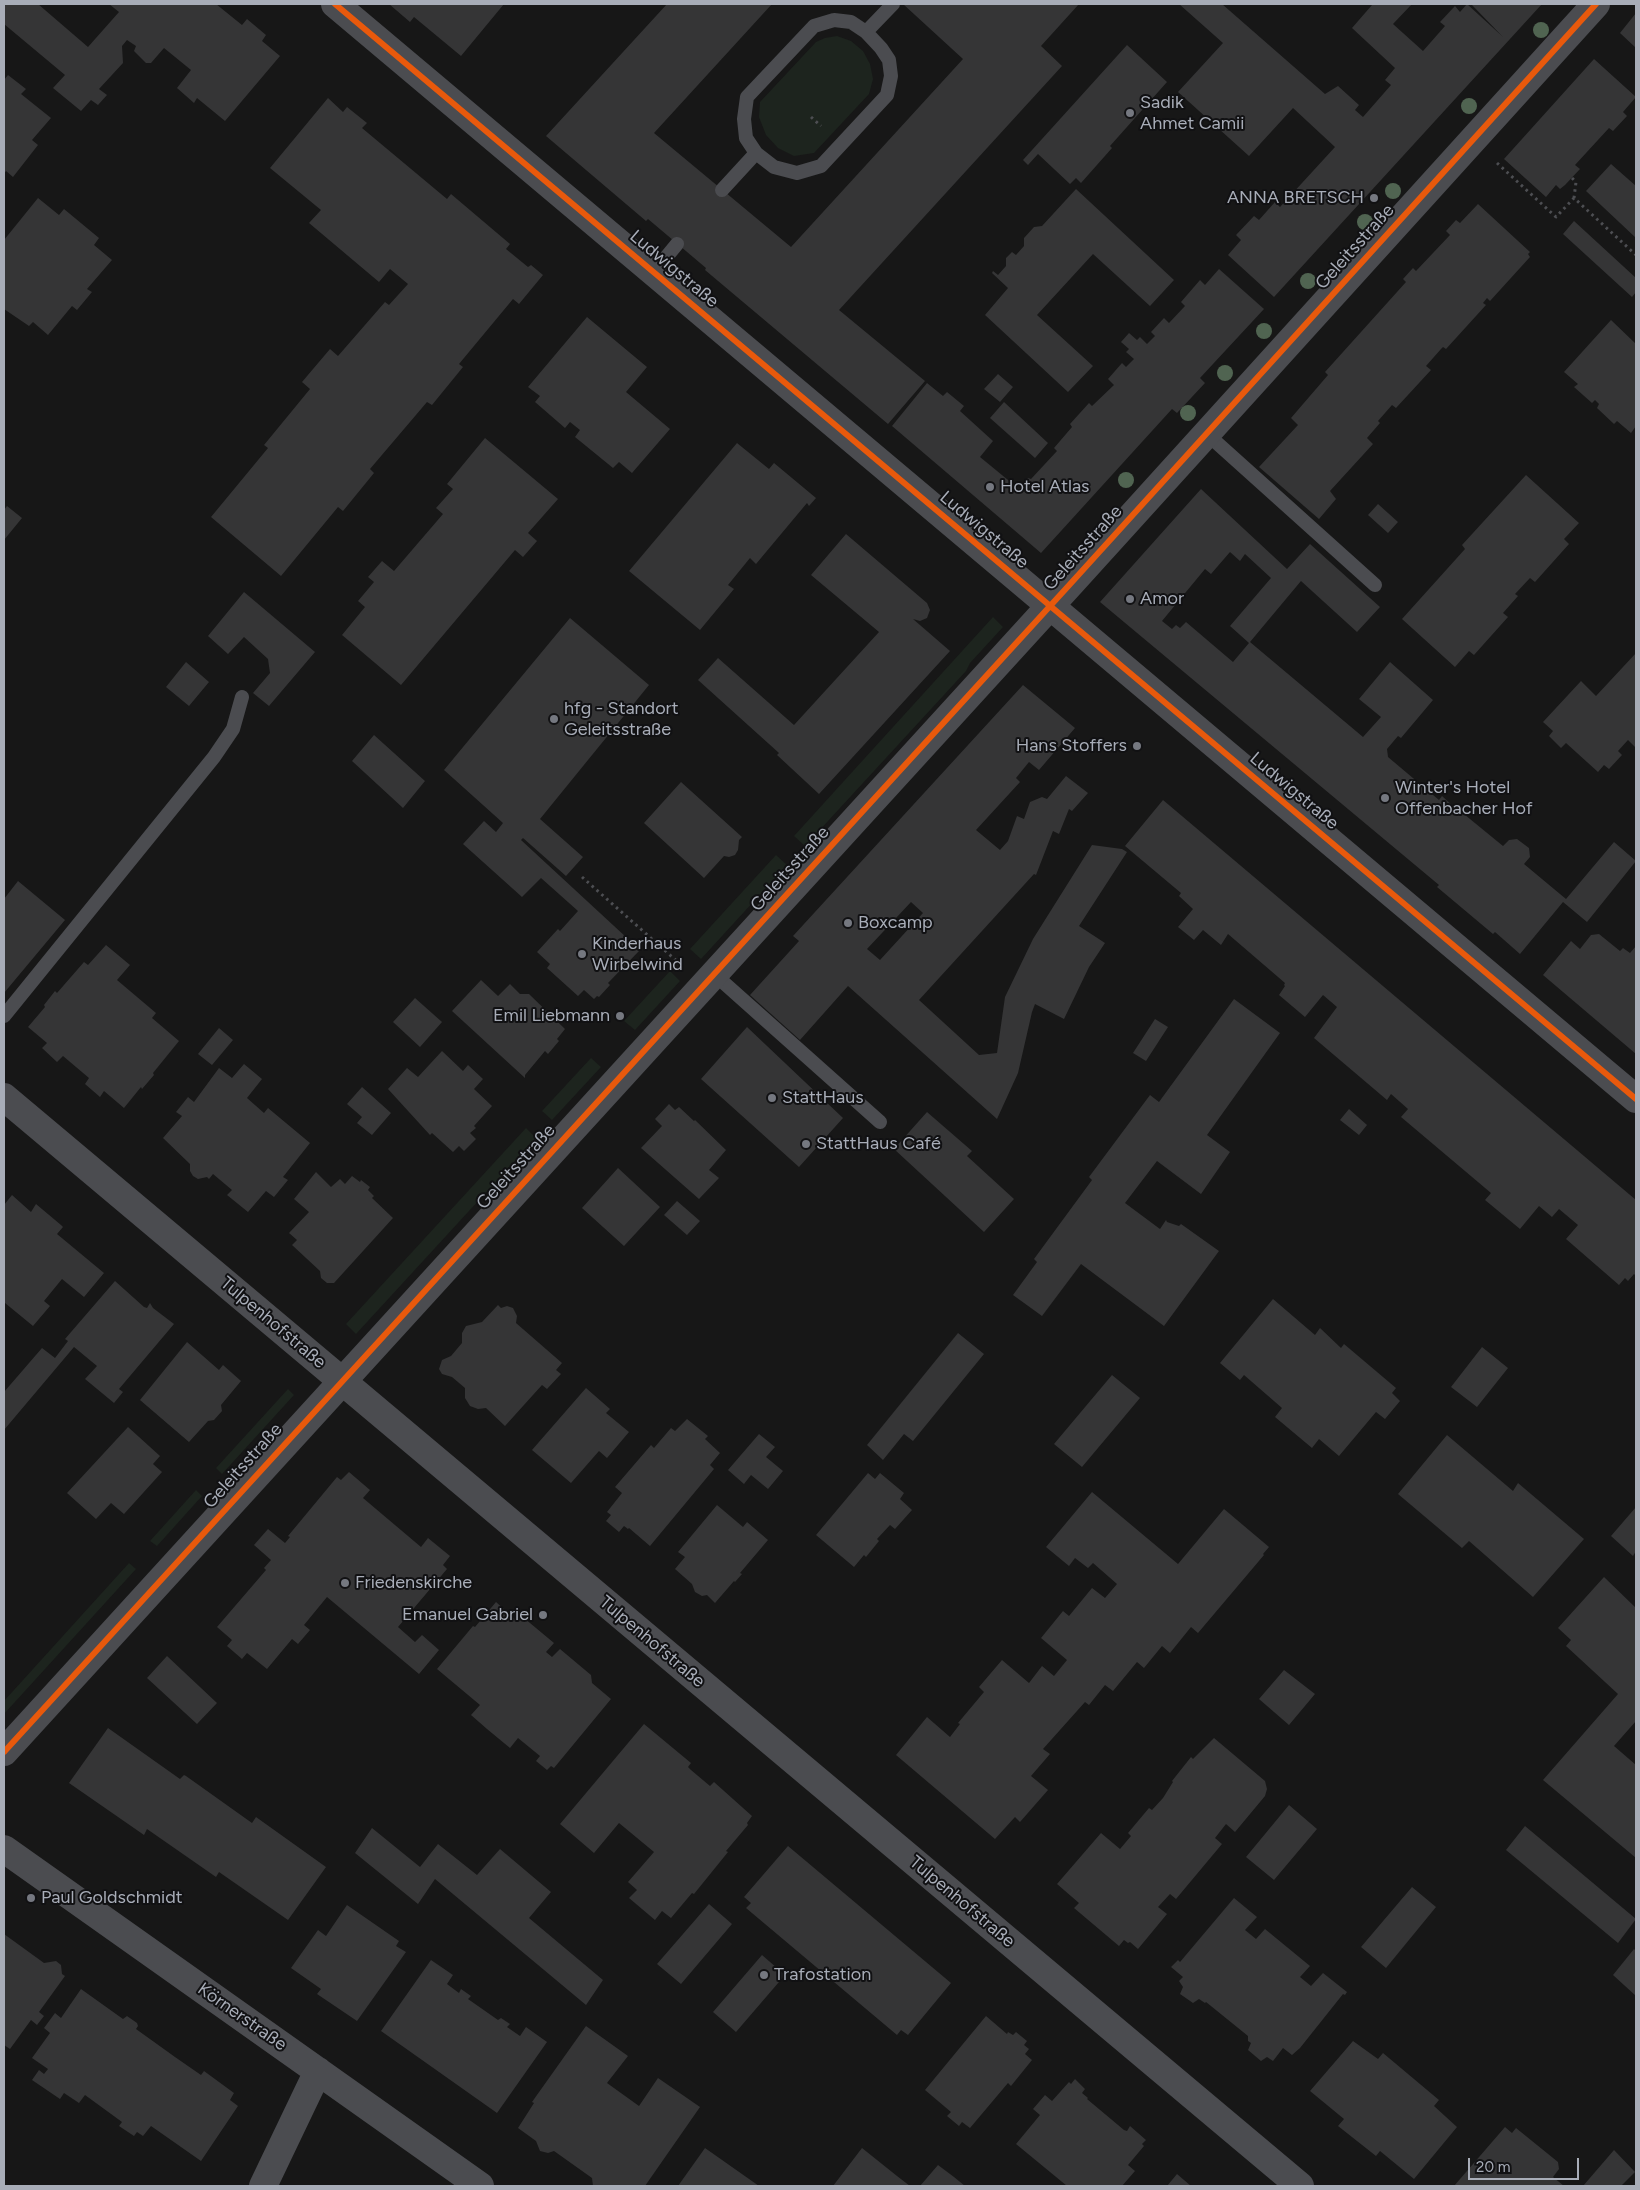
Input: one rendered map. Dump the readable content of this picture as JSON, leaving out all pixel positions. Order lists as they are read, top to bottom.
{
  "streets": {
    "street": [
      "Geleitsstraße",
      "Ludwigstraße",
      "Tulpenhofstraße",
      "Körnerstraße"
    ]
  },
  "crossings": [
    ["Geleitsstraße", "Ludwigstraße"],
    ["Geleitsstraße", "Tulpenhofstraße"]
  ],
  "places": [
    "Sadik Ahmet Camii",
    "ANNA BRETSCH",
    "Hotel Atlas",
    "Amor",
    "hfg - Standort Geleitsstraße",
    "Hans Stoffers",
    "Winter's Hotel Offenbacher Hof",
    "Boxcamp",
    "Kinderhaus Wirbelwind",
    "Emil Liebmann",
    "StattHaus",
    "StattHaus Café",
    "Friedenskirche",
    "Emanuel Gabriel",
    "Paul Goldschmidt",
    "Trafostation"
  ],
  "scale_bar": "20 m"
}
